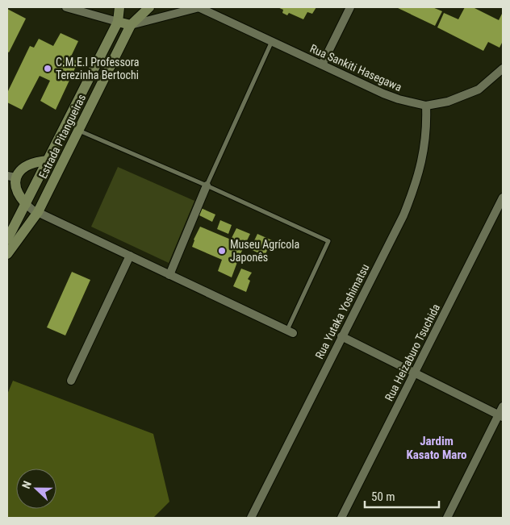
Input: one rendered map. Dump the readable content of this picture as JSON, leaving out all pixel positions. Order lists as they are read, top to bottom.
{
  "streets": {
    "street": [
      "Rua Sankiti Hasegawa",
      "Estrada Pitangueiras",
      "Rua Yutaka Yoshimatsu",
      "Rua Heizaburo Tsuchida"
    ]
  },
  "crossings": [
    ["Rua Sankiti Hasegawa", "Estrada Pitangueiras"],
    ["Rua Sankiti Hasegawa", "Rua Yutaka Yoshimatsu"]
  ],
  "districts": ["Jardim Kasato Maro"],
  "places": ["C.M.E.I Professora Terezinha Bertochi", "Museu Agrícola Japonês"],
  "scale_bar": "50 m",
  "north": "left"
}
